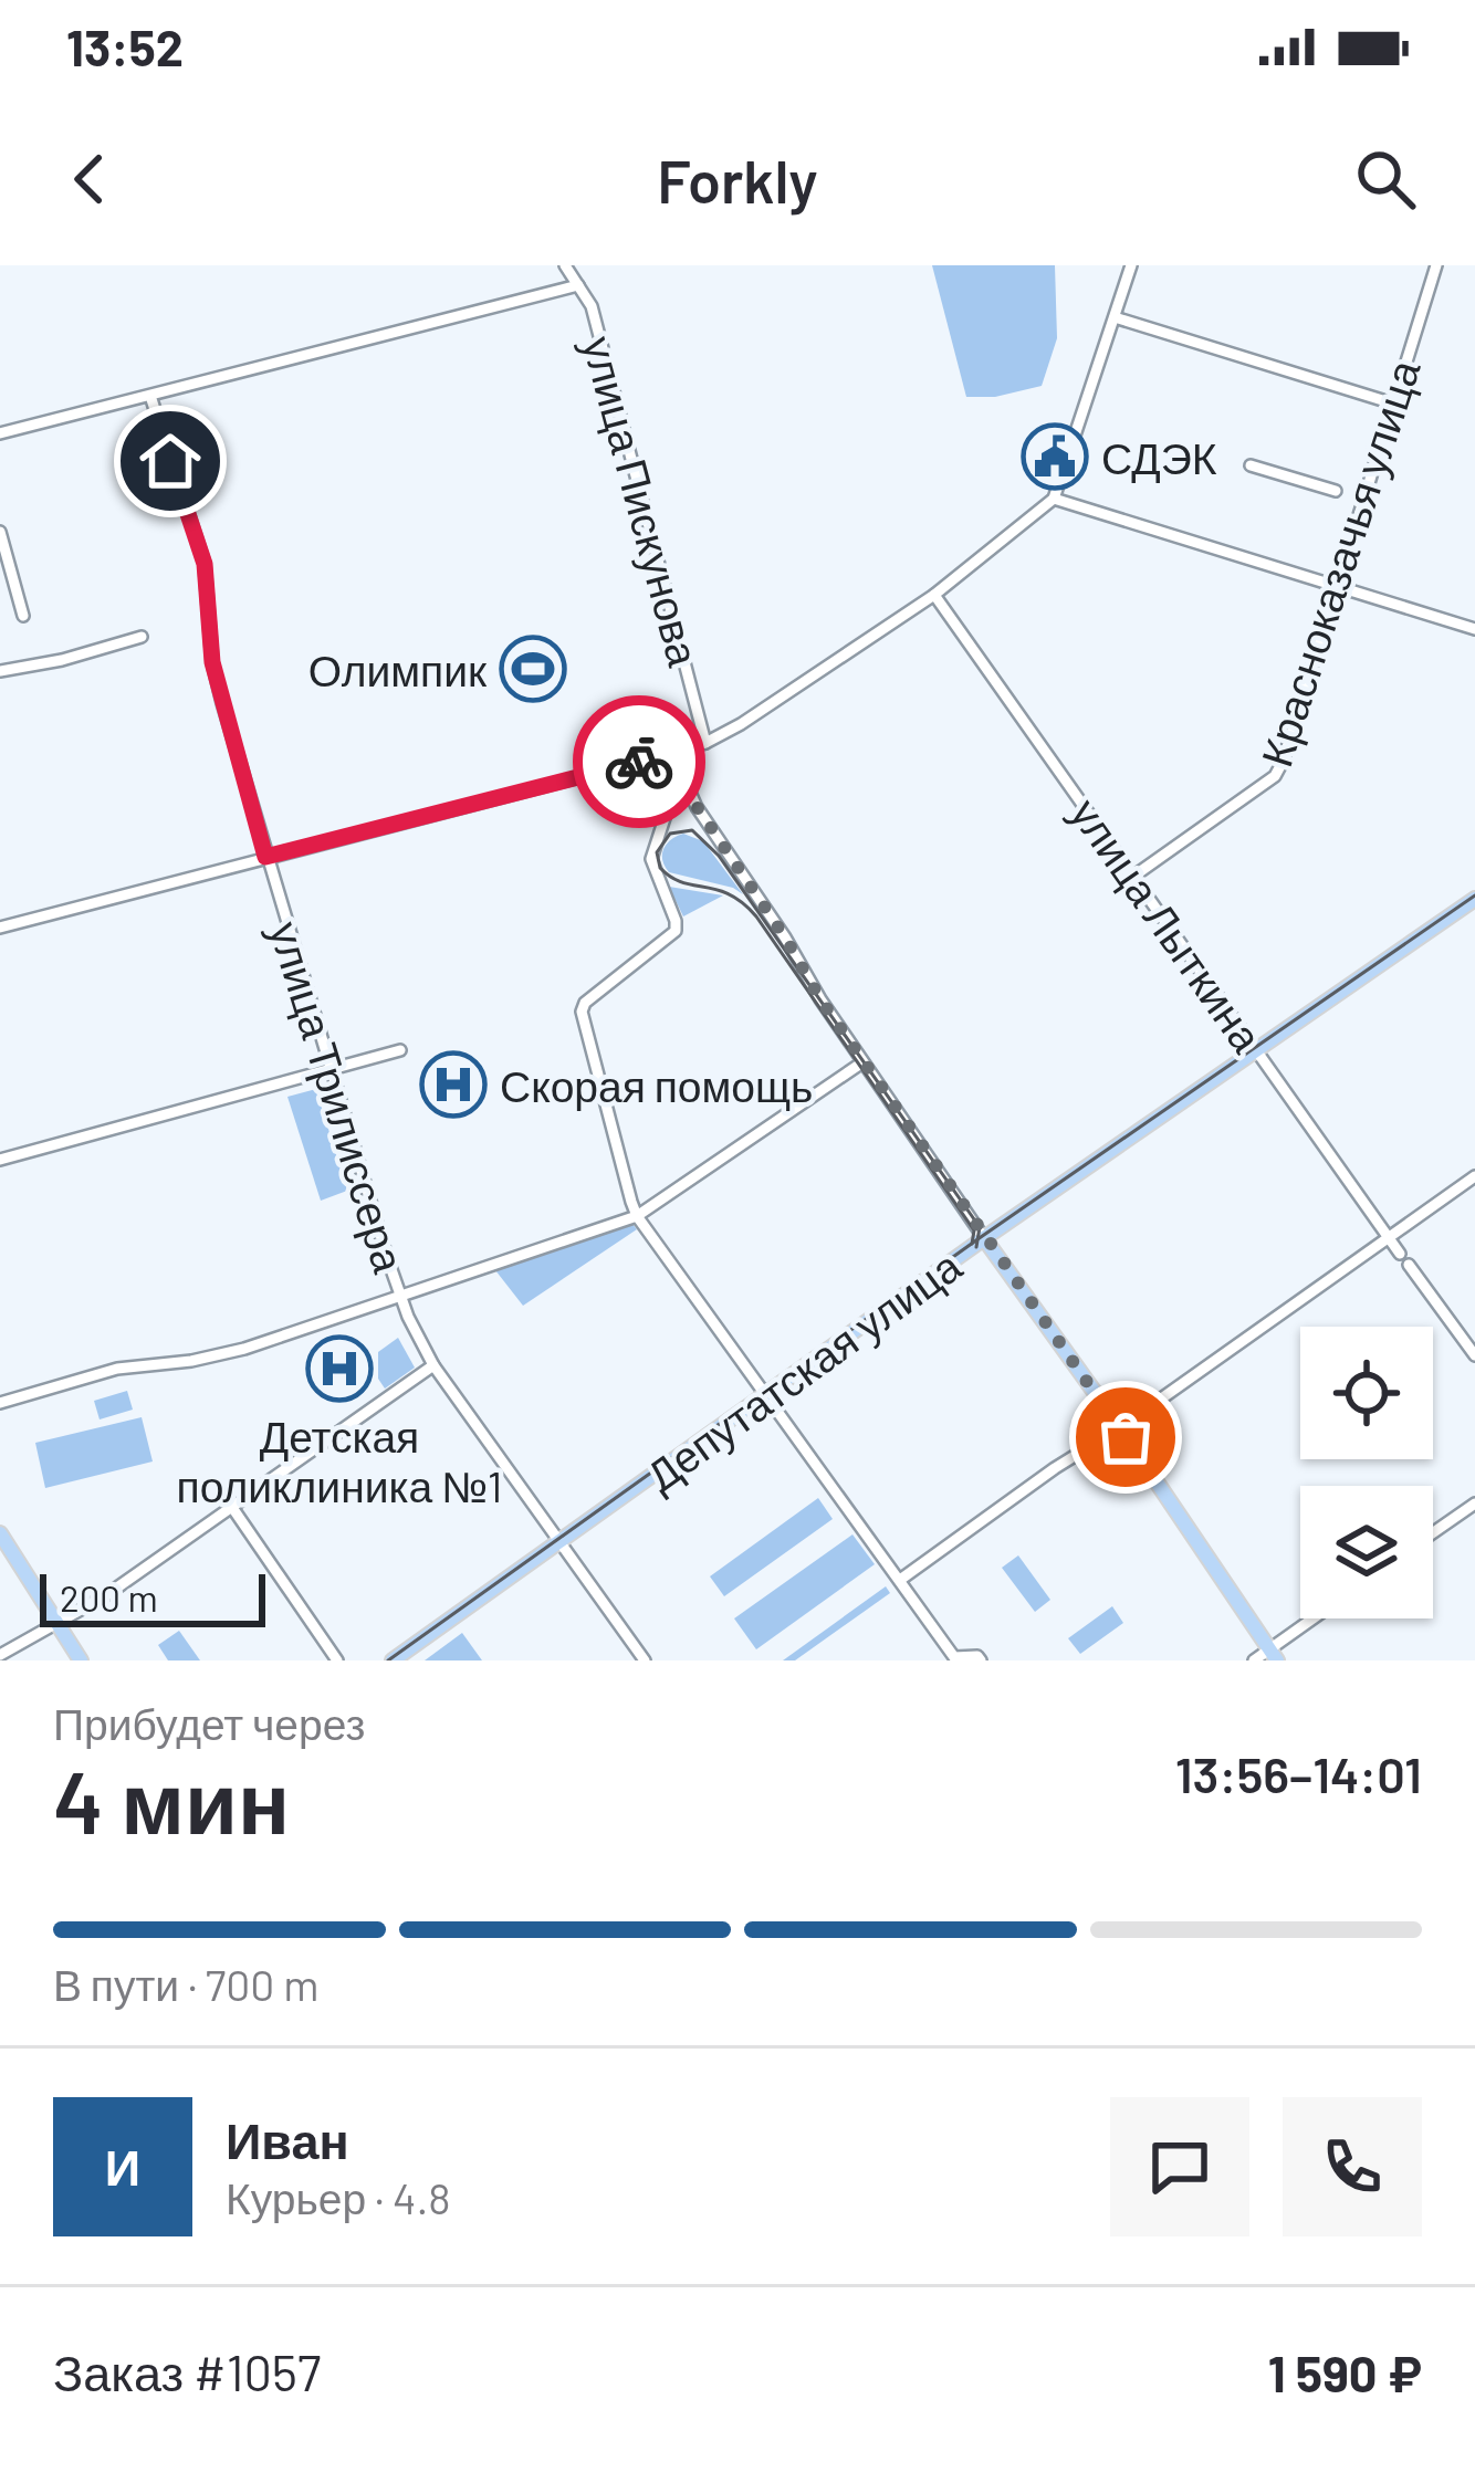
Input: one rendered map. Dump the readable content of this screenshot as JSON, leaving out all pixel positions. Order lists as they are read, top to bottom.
{
  "streets": {
    "main road": ["Депутатская улица"],
    "street": [
      "улица Пискунова",
      "Красноказачья улица",
      "улица Лыткина",
      "улица Трилиссера"
    ]
  },
  "crossings": [
    ["Красноказачья улица", "улица Лыткина"],
    ["улица Лыткина", "Депутатская улица"],
    ["улица Трилиссера", "Депутатская улица"]
  ],
  "places": {
    "public building": ["СДЭК"],
    "sports": ["Олимпик"],
    "hospital": ["Скорая помощь", "Детская поликлиника №1"]
  },
  "scale_bar": "200 m",
  "page": {
    "status": "13:52",
    "header": "Forkly",
    "scale": "200 m",
    "heading": ["4 мин", "Прибудет через", "13:56–14:01"],
    "panel": [
      "Иван",
      "Курьер · 4.8",
      "Заказ #1057",
      "1 590 ₽"
    ],
    "bar": "В пути · 700 m",
    "round": "И"
  }
}
